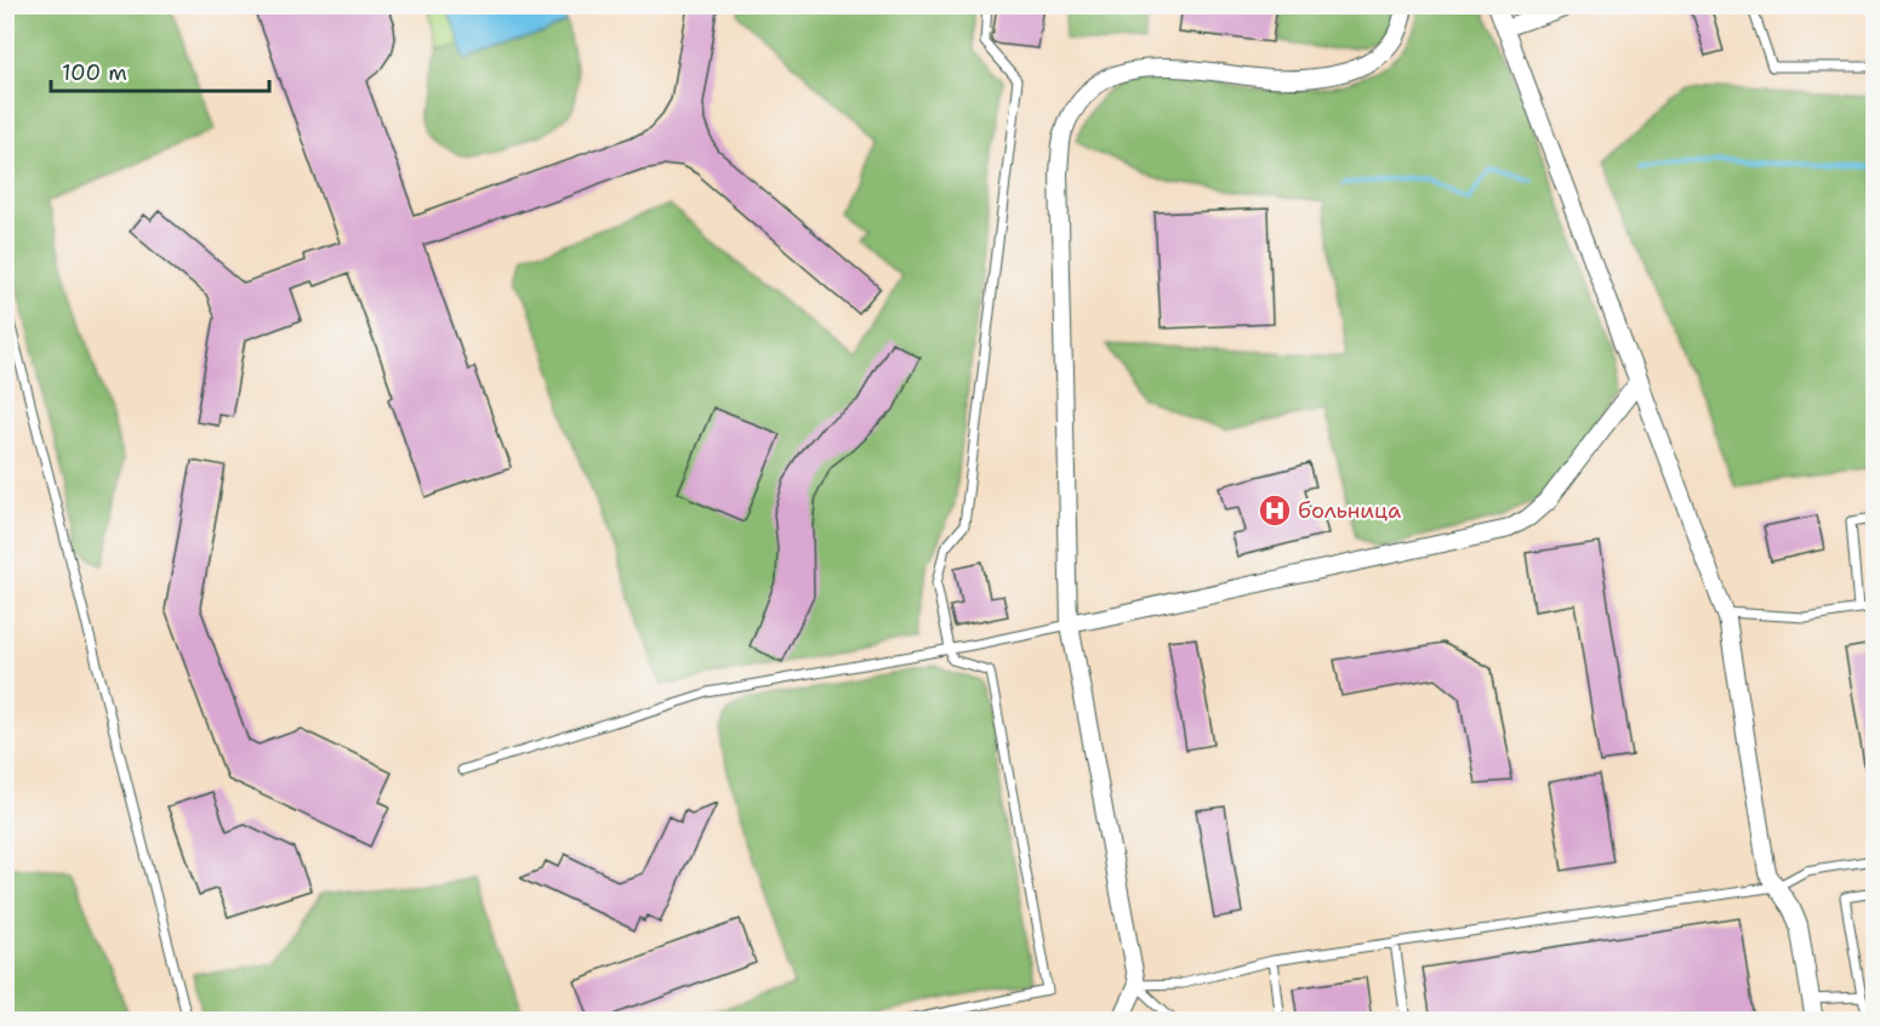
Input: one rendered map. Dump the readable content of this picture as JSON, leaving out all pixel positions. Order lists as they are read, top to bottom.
{
  "places": {
    "hospital": ["больница"]
  },
  "scale_bar": "100 m"
}
